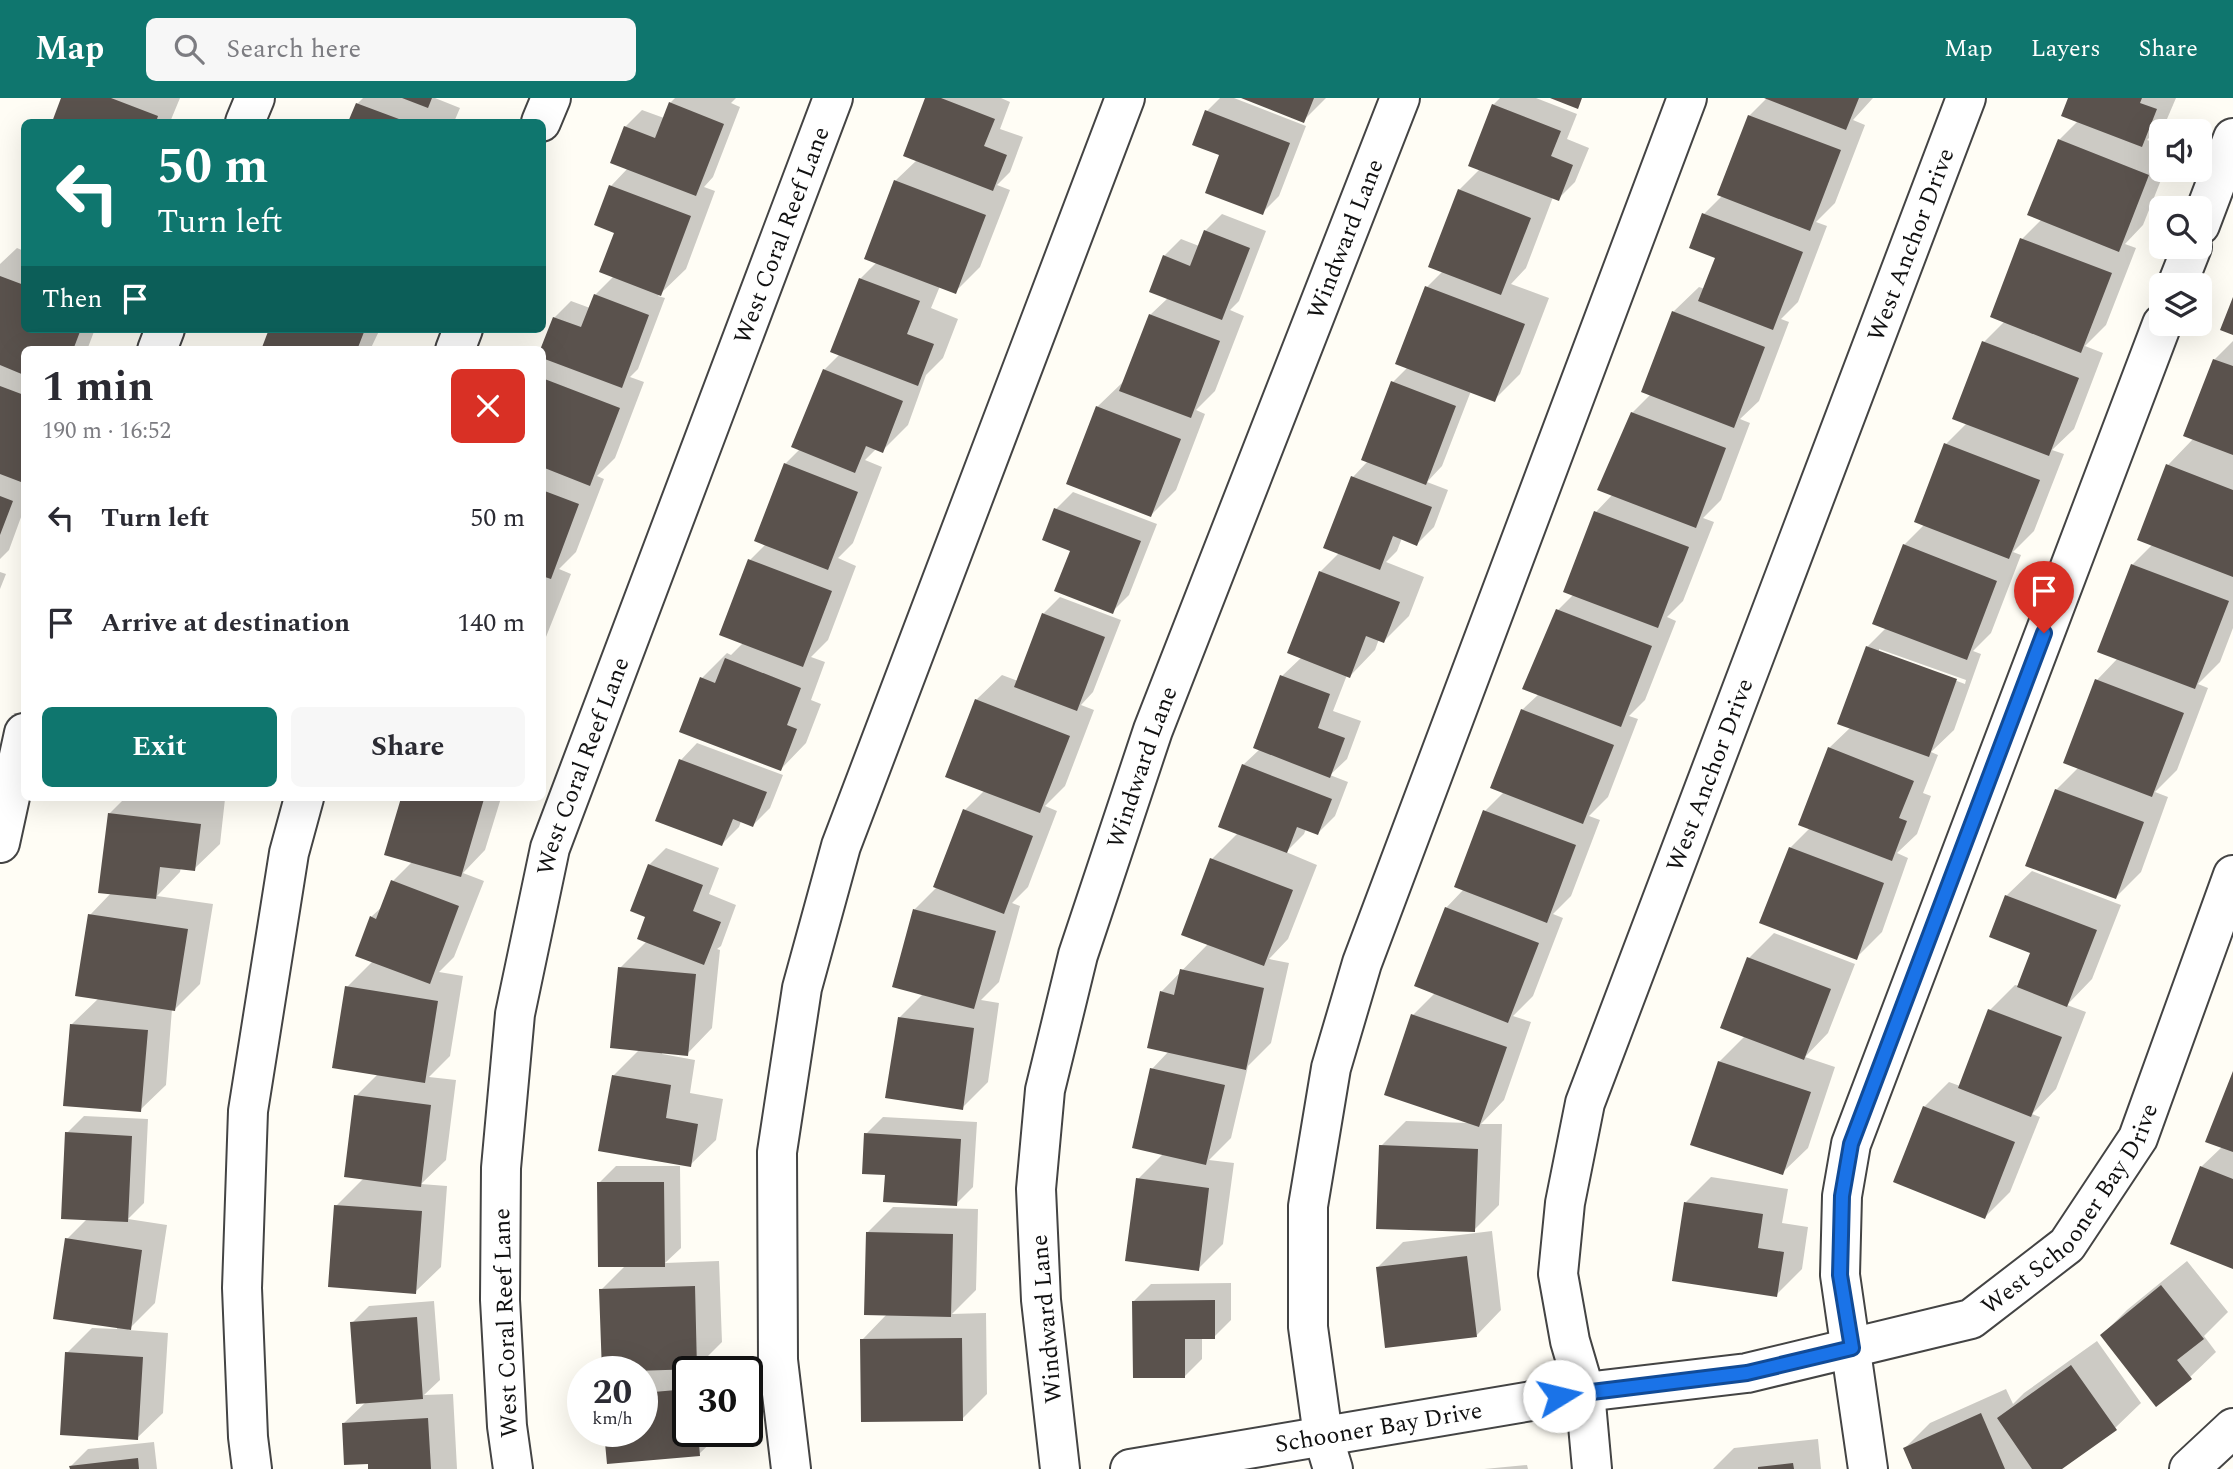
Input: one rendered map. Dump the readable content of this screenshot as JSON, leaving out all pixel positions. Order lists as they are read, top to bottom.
{
  "streets": {
    "street": [
      "West Coral Reef Lane",
      "Windward Lane",
      "West Anchor Drive",
      "West Schooner Bay Drive",
      "Schooner Bay Drive"
    ]
  },
  "crossings": [
    ["West Anchor Drive", "West Schooner Bay Drive"],
    ["West Anchor Drive", "Schooner Bay Drive"],
    ["West Schooner Bay Drive", "Schooner Bay Drive"]
  ],
  "page": {
    "header": "Map",
    "search": "Search here",
    "nav": ["Map", "Layers", "Share"],
    "turn": ["50 m", "Turn left"],
    "then": "Then",
    "heading": ["1 min", "190 m · 16:52"],
    "list": [
      {
        "name": "Turn left",
        "value": "50 m"
      },
      {
        "name": "Arrive at destination",
        "value": "140 m"
      }
    ],
    "buttons": ["Exit", "Share"],
    "speed": "20 km/h",
    "limit": "30"
  }
}
